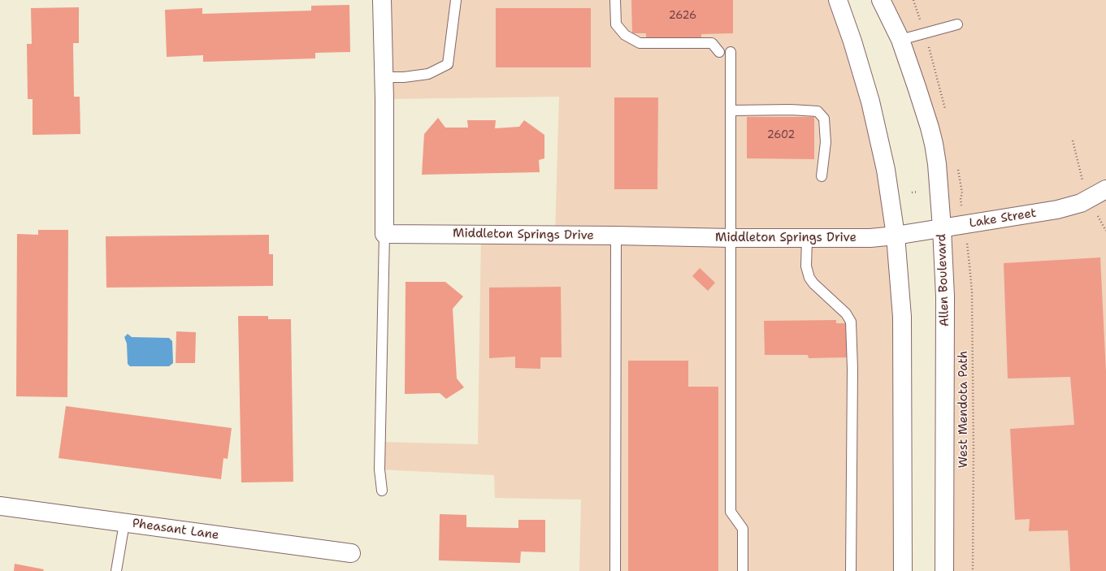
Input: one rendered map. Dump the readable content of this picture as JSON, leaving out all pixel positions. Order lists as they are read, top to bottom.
{
  "streets": {
    "street": [
      "Lake Street",
      "Middleton Springs Drive",
      "Allen Boulevard",
      "Pheasant Lane"
    ],
    "path": ["West Mendota Path"]
  },
  "crossings": [
    ["Lake Street", "Middleton Springs Drive"],
    ["Lake Street", "Allen Boulevard"]
  ],
  "house_numbers": ["2626", "2602"]
}
